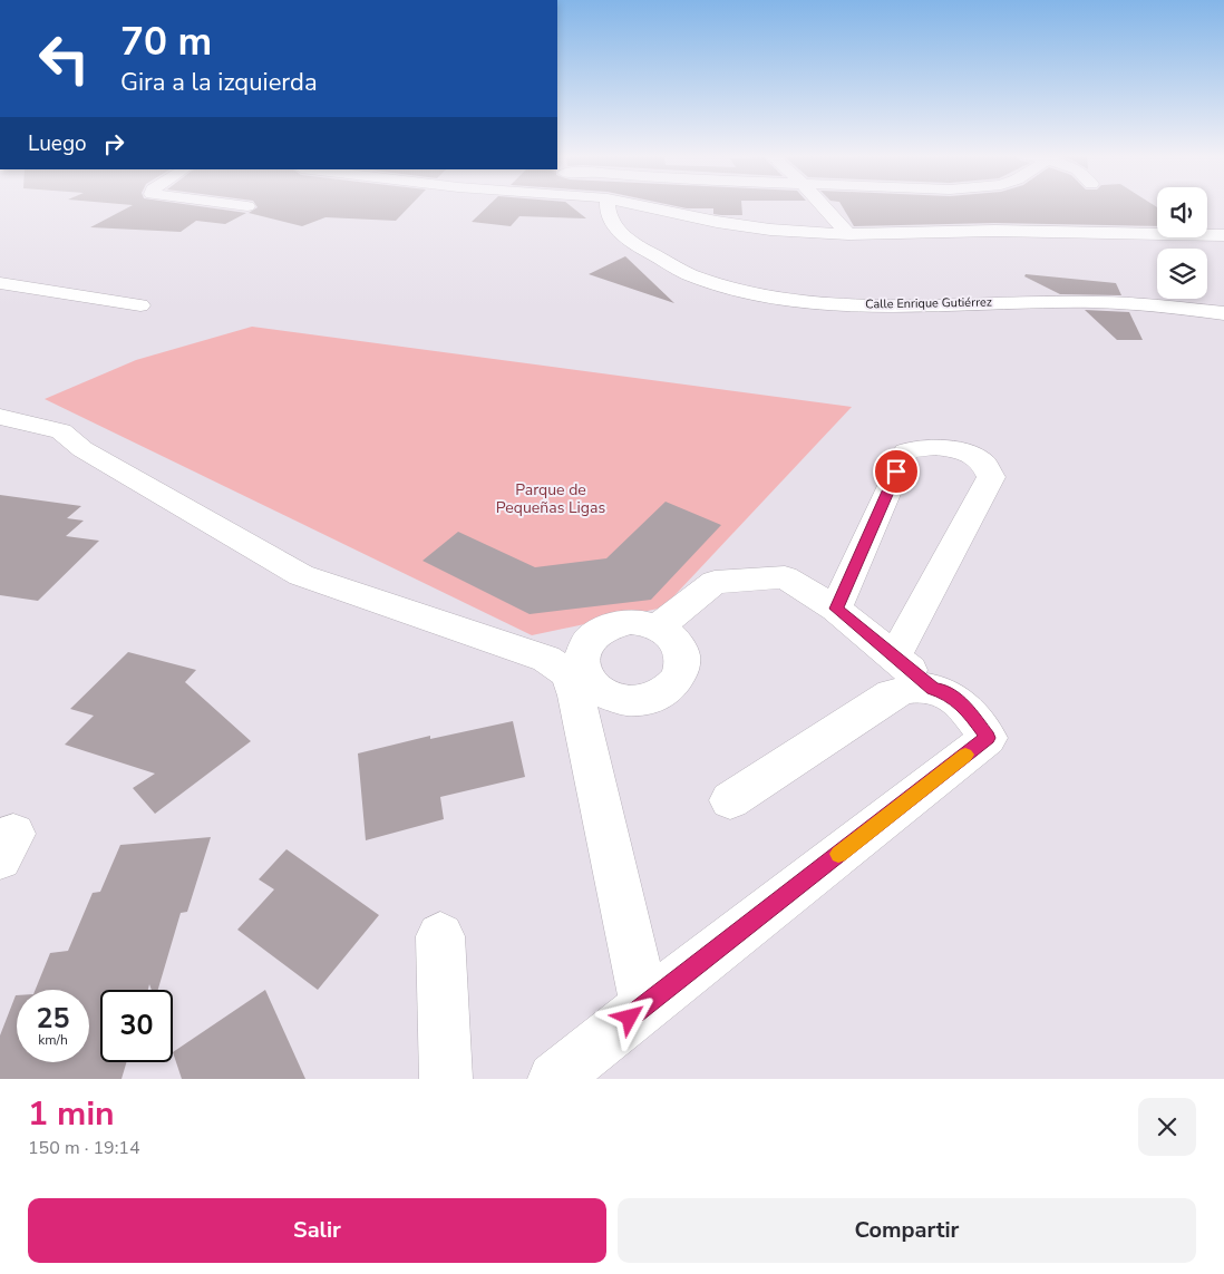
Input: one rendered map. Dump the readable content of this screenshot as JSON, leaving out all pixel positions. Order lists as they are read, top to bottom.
{
  "streets": {
    "street": ["Calle Enrique Gutiérrez"]
  },
  "parks": ["Parque de Pequeñas Ligas"],
  "page": {
    "turn": ["70 m", "Gira a la izquierda"],
    "then": "Luego",
    "speed": "25 km/h",
    "limit": "30",
    "heading": ["1 min", "150 m · 19:14"],
    "buttons": ["Salir", "Compartir"]
  }
}
